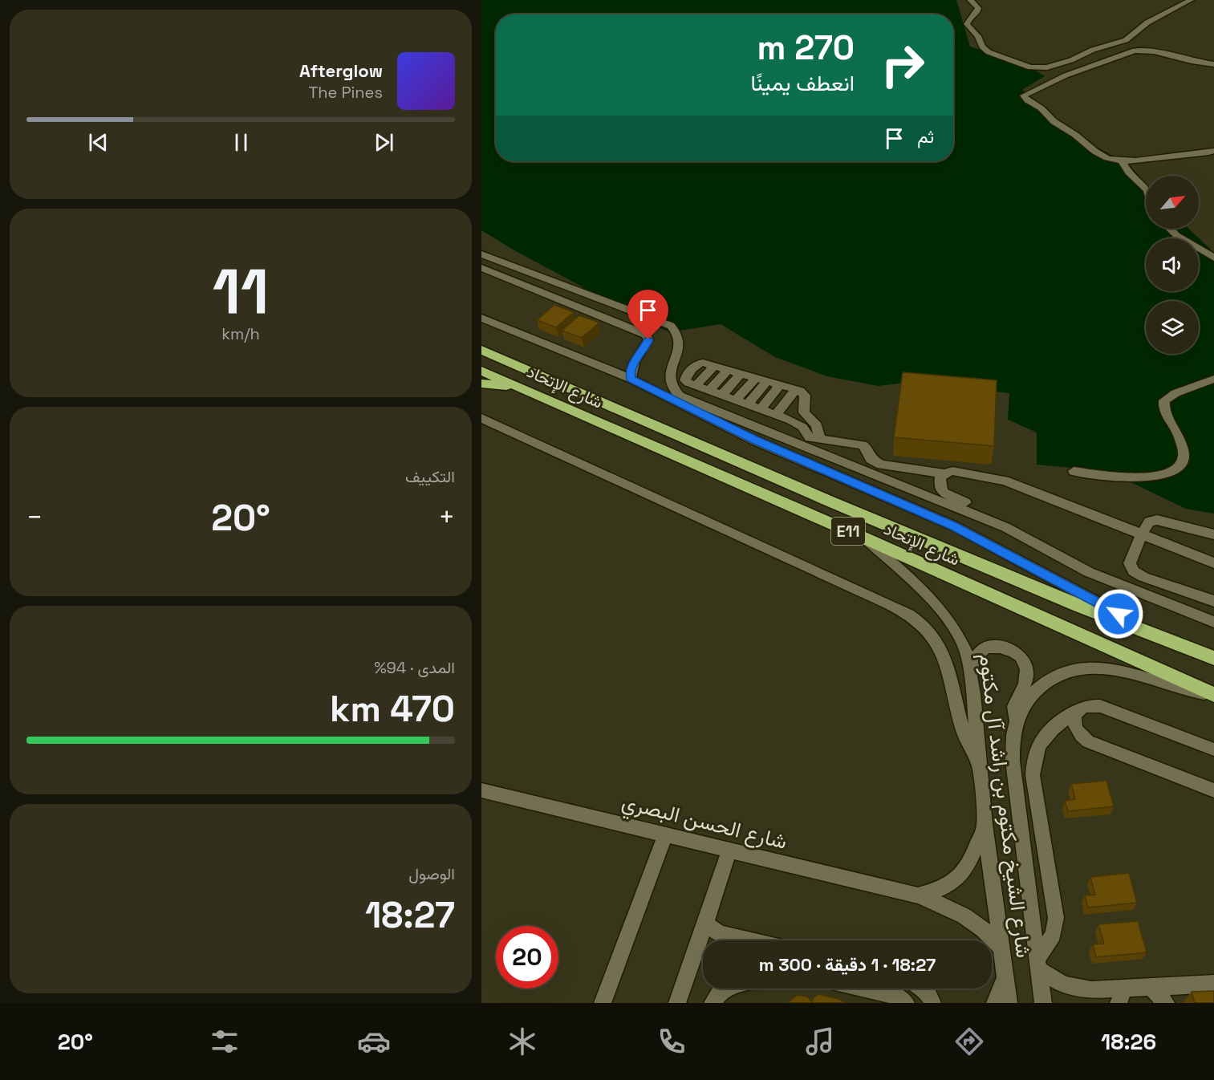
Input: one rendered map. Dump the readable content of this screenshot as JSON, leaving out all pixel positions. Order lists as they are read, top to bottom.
{
  "streets": {
    "highway": ["شارع الإتحاد", "E11"],
    "street": ["شارع الشيخ مكتوم بن راشد آل مكتوم", "شارع الحسن البصري"]
  },
  "crossings": [
    ["شارع الإتحاد", "شارع الشيخ مكتوم بن راشد آل مكتوم"],
    ["شارع الشيخ مكتوم بن راشد آل مكتوم", "شارع الحسن البصري"]
  ],
  "north": "top right",
  "page": {
    "turn": ["270 m", "انعطف يمينًا"],
    "song": ["Afterglow", "The Pines"],
    "then": "ثم",
    "tile": [
      ["11", "km/h"],
      "التكييف",
      ["المدى · 94%", "470 km"],
      ["الوصول", "18:27"]
    ],
    "heat": ["−", "20°", "+"],
    "limit": "20",
    "trip": "18:27 · 1 دقيقة · 300 m",
    "tabs": ["18:26", "20°"]
  }
}
